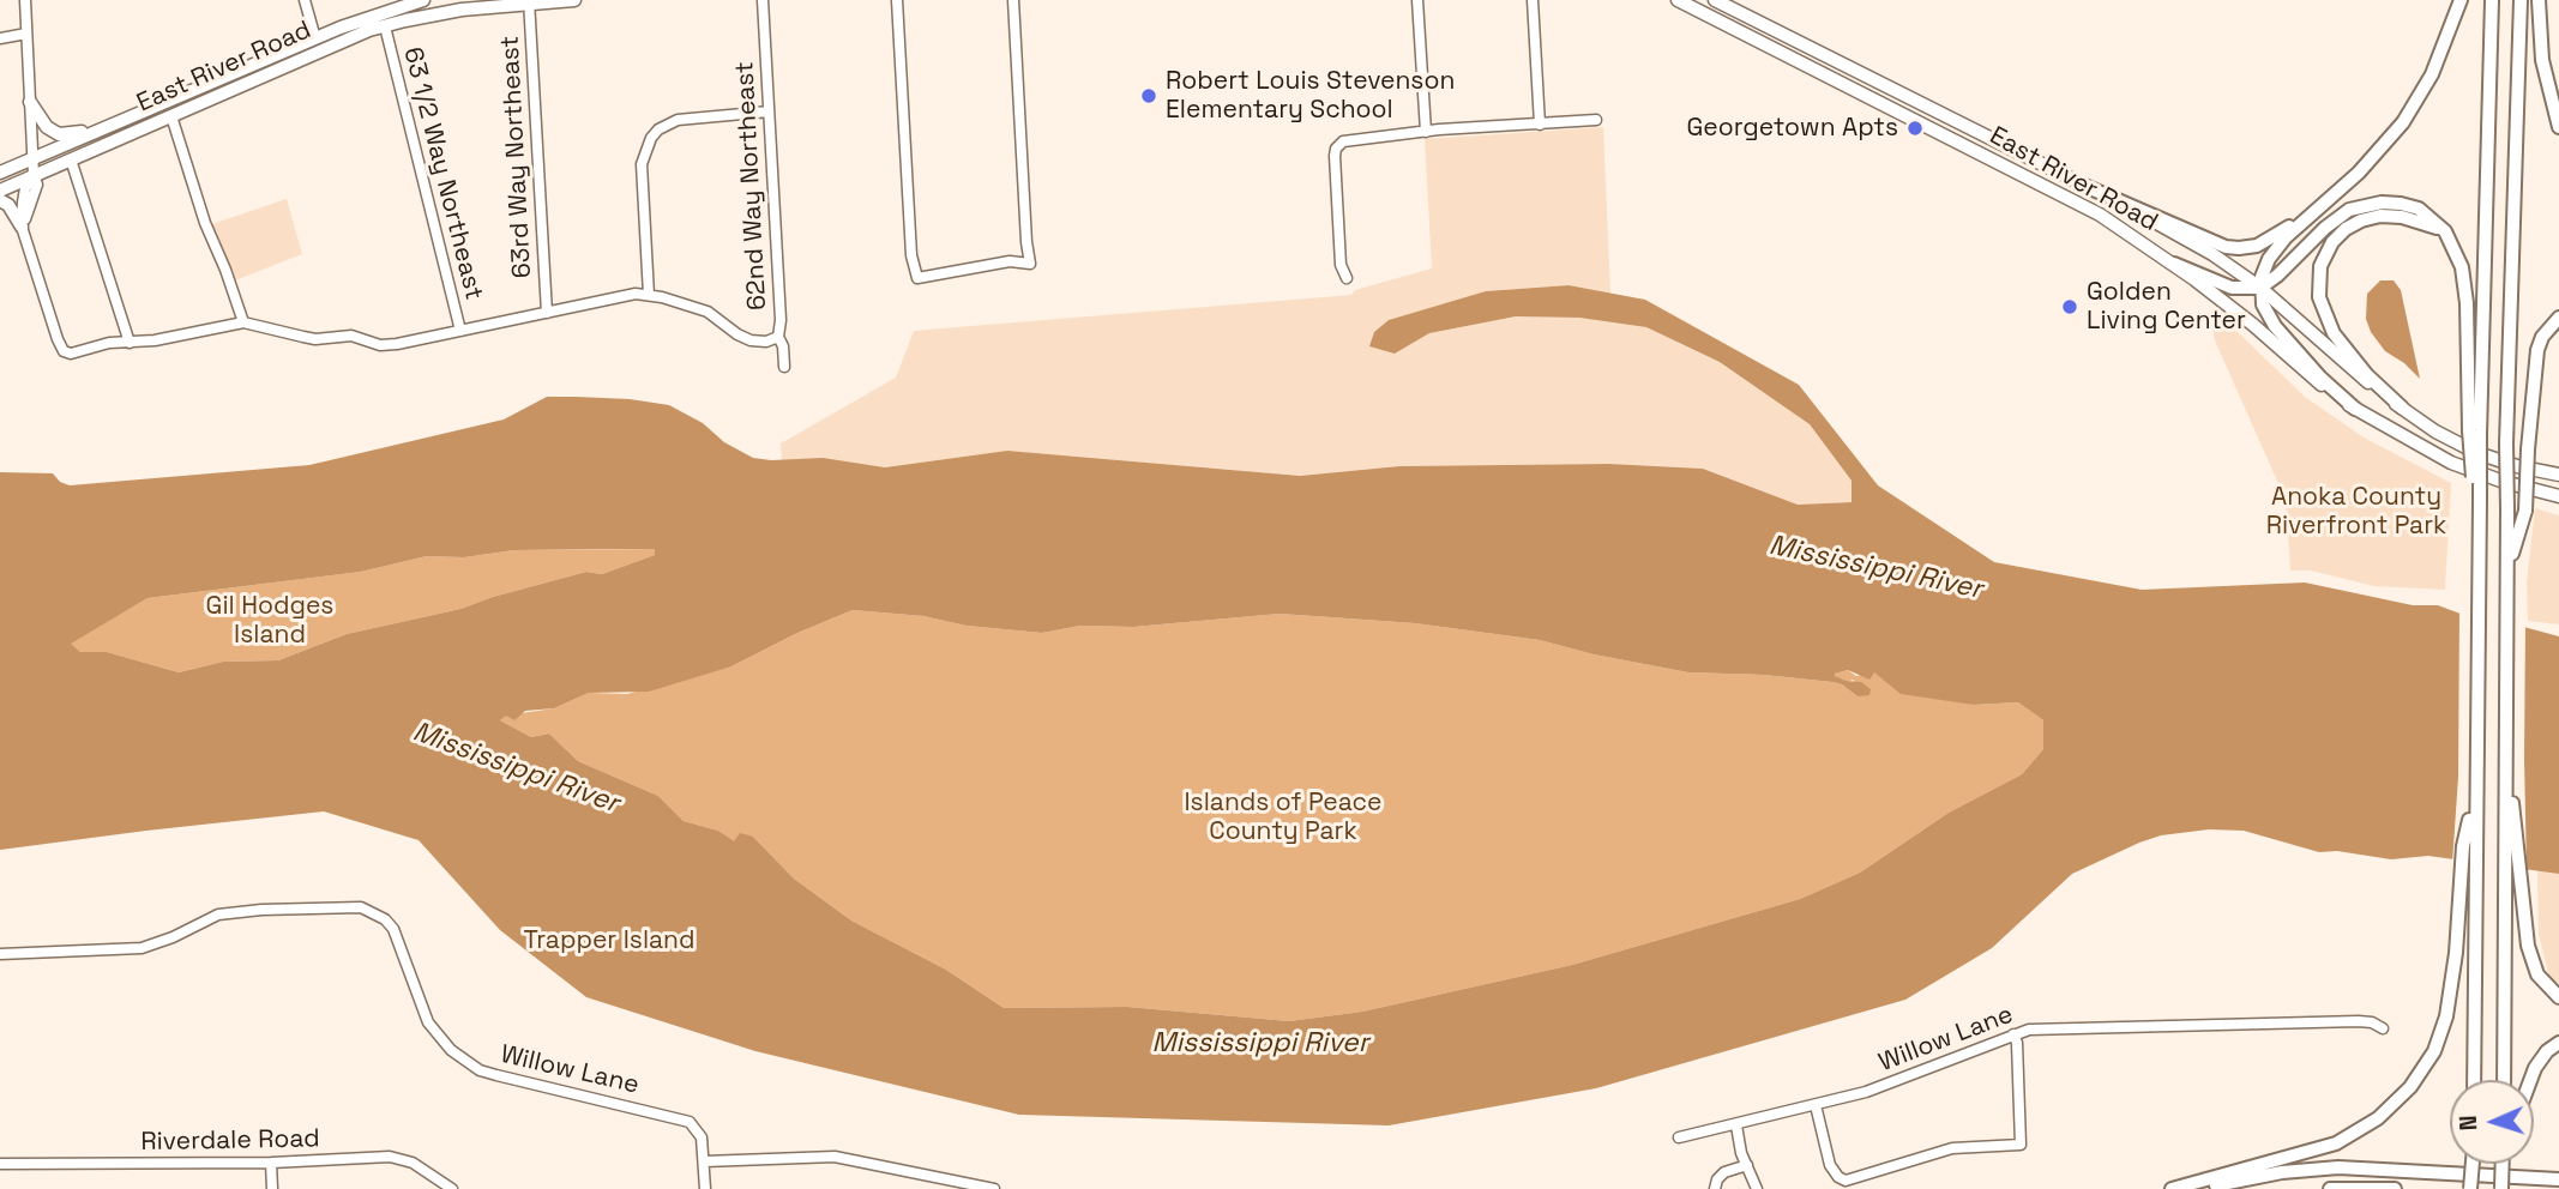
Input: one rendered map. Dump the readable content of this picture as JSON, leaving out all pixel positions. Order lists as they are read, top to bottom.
{
  "streets": {
    "main road": ["East River Road"],
    "street": [
      "63rd Way Northeast",
      "63 1/2 Way Northeast",
      "62nd Way Northeast",
      "Willow Lane",
      "Riverdale Road"
    ]
  },
  "crossings": [
    ["East River Road", "63rd Way Northeast"],
    ["East River Road", "63 1/2 Way Northeast"]
  ],
  "water": ["Mississippi River"],
  "parks": [
    "Anoka County Riverfront Park",
    "Gil Hodges Island",
    "Islands of Peace County Park",
    "Trapper Island"
  ],
  "places": ["Robert Louis Stevenson Elementary School", "Georgetown Apts", "Golden Living Center"],
  "north": "left"
}
